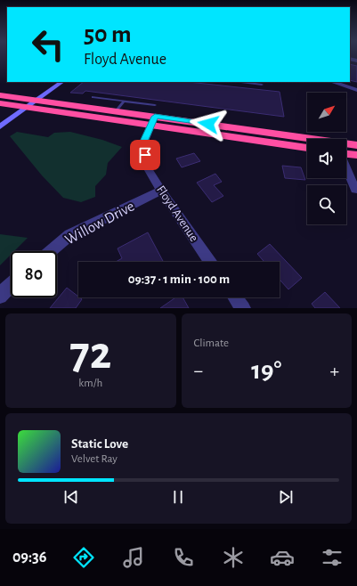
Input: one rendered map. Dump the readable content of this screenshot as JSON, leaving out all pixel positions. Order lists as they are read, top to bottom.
{
  "streets": {
    "street": ["Floyd Avenue", "Willow Drive"]
  },
  "crossings": [
    ["Floyd Avenue", "Willow Drive"]
  ],
  "north": "top right",
  "page": {
    "turn": ["50 m", "Floyd Avenue"],
    "limit": "80",
    "trip": "09:37 · 1 min · 100 m",
    "tile": [
      ["72", "km/h"],
      "Climate"
    ],
    "heat": ["−", "19°", "+"],
    "song": ["Static Love", "Velvet Ray"],
    "tabs": "09:36"
  }
}
